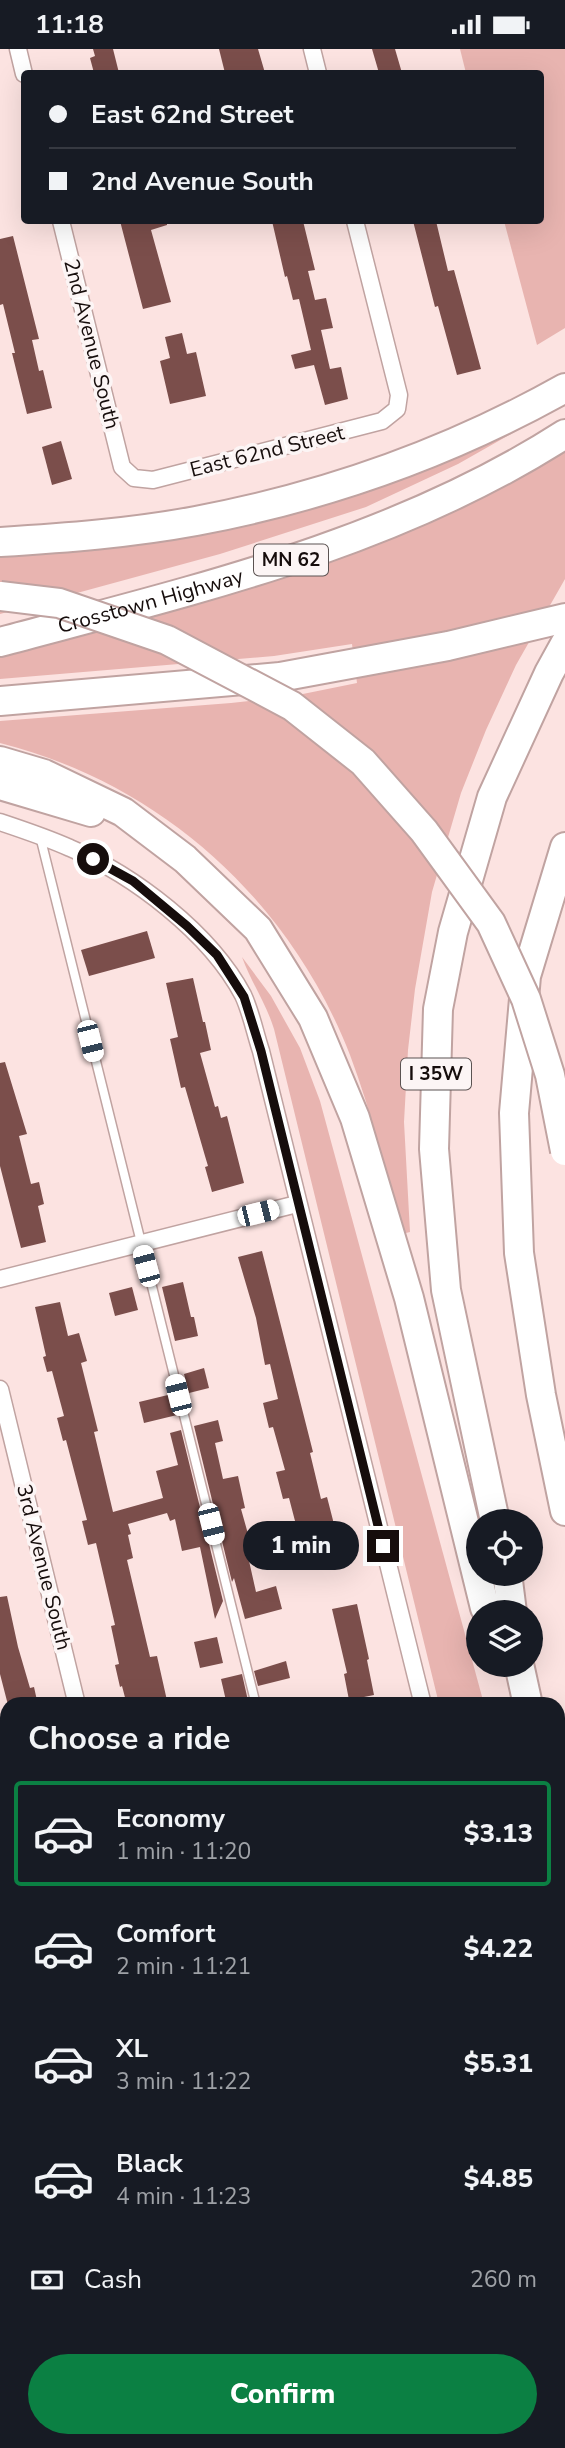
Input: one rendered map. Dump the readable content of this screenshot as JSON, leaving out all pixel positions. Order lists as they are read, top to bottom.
{
  "streets": {
    "highway": ["MN 62", "Crosstown Highway", "I 35W"],
    "street": ["2nd Avenue South", "East 62nd Street", "3rd Avenue South"]
  },
  "crossings": [
    ["2nd Avenue South", "East 62nd Street"]
  ],
  "page": {
    "status": "11:18",
    "banner": ["East 62nd Street", "2nd Avenue South"],
    "bubble": "1 min",
    "heading": "Choose a ride",
    "list": [
      {
        "name": "Economy",
        "note": "1 min · 11:20",
        "value": "$3.13"
      },
      {
        "name": "Comfort",
        "note": "2 min · 11:21",
        "value": "$4.22"
      },
      {
        "name": "XL",
        "note": "3 min · 11:22",
        "value": "$5.31"
      },
      {
        "name": "Black",
        "note": "4 min · 11:23",
        "value": "$4.85"
      }
    ],
    "pay": ["Cash", "260 m"],
    "buttons": "Confirm"
  }
}
